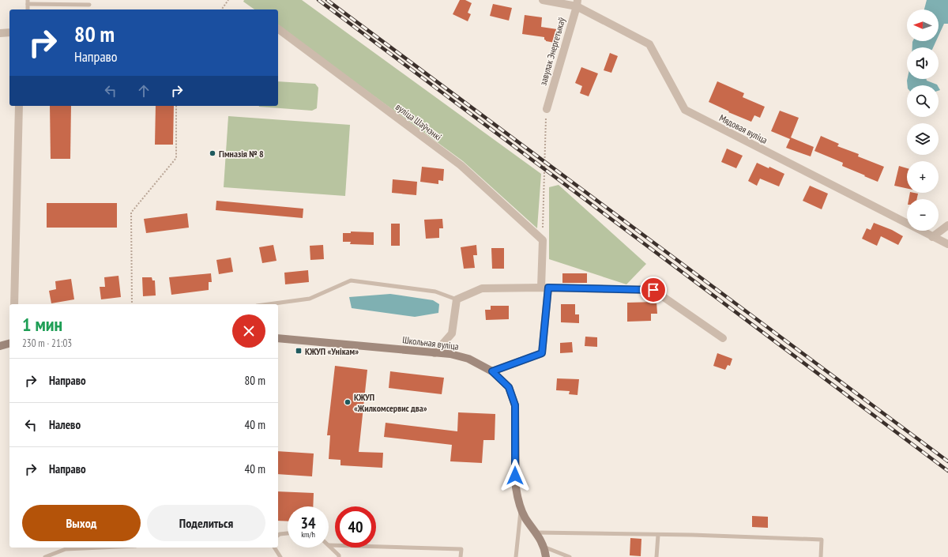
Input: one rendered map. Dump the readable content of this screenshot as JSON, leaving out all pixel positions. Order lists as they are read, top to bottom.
{
  "streets": {
    "street": [
      "завулак Энергетыкаў",
      "вуліца Шаўчэнкі",
      "Мядовая вуліца",
      "Школьная вуліца"
    ]
  },
  "crossings": [
    ["завулак Энергетыкаў", "Мядовая вуліца"]
  ],
  "places": {
    "other": ["Гімназія № 8", "КЖУП «Жилкомсервис два»"],
    "transit": ["КЖУП «Унікам»"]
  },
  "north": "left",
  "page": {
    "map_buttons": ["+", "−"],
    "turn": ["80 m", "Направо"],
    "heading": ["1 мин", "230 m · 21:03"],
    "list": [
      {
        "name": "Направо",
        "value": "80 m"
      },
      {
        "name": "Налево",
        "value": "40 m"
      },
      {
        "name": "Направо",
        "value": "40 m"
      }
    ],
    "buttons": ["Выход", "Поделиться"],
    "speed": "34 km/h",
    "limit": "40"
  }
}
